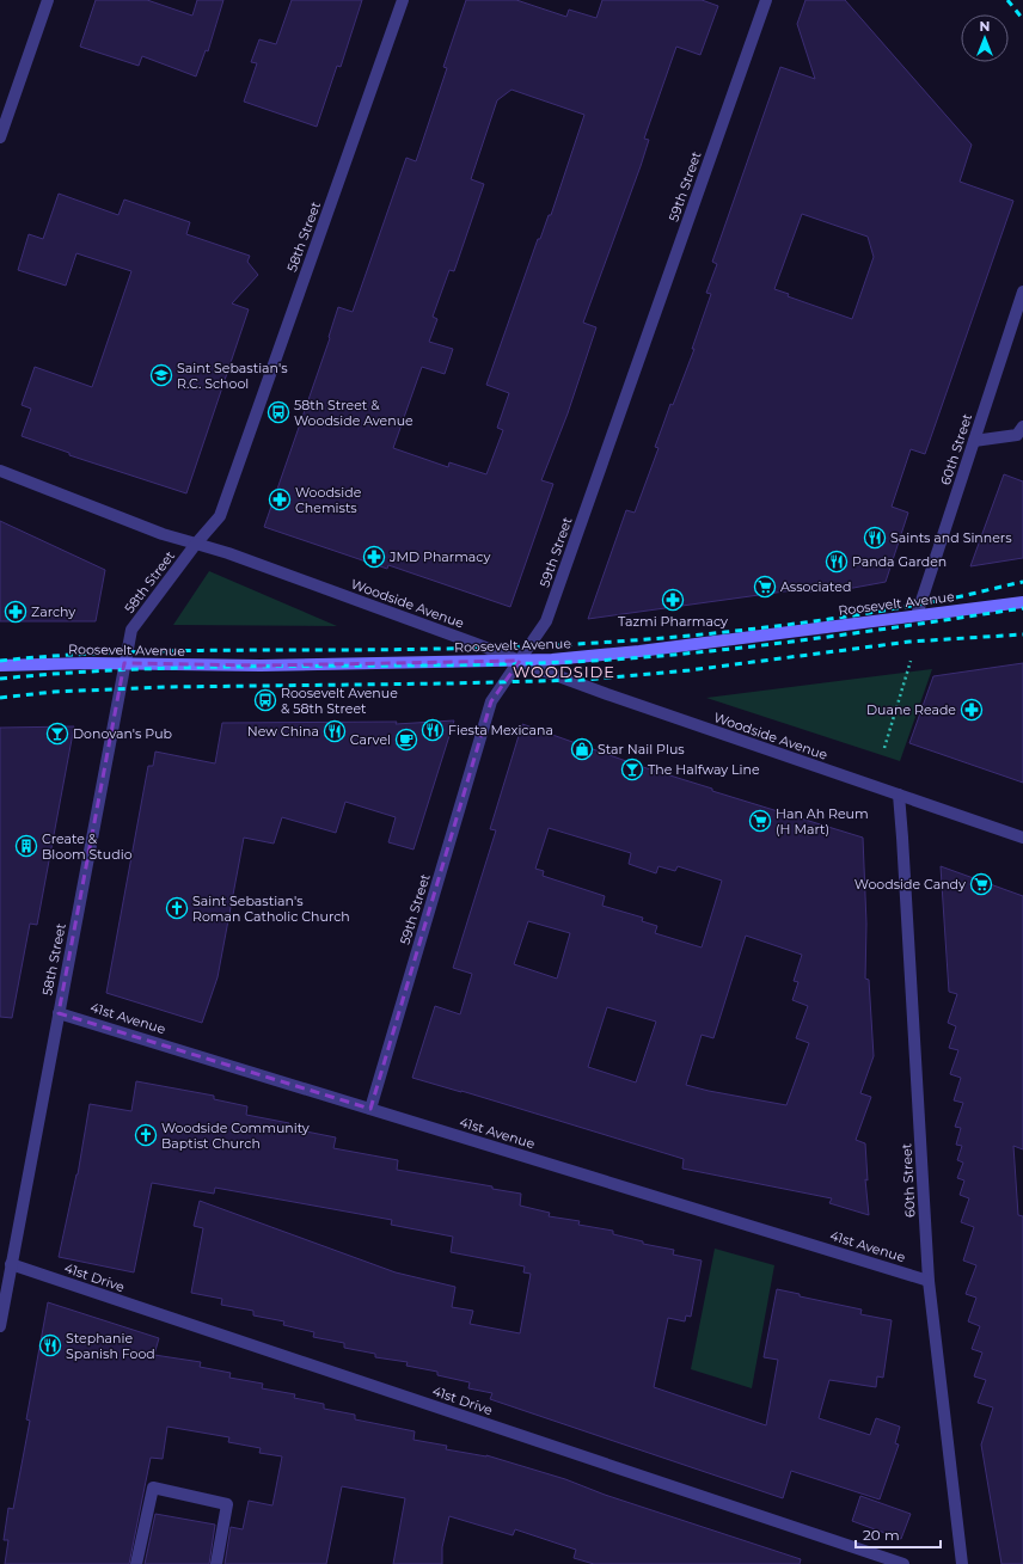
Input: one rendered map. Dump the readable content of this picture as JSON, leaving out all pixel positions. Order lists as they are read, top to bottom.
{
  "streets": {
    "main road": ["Roosevelt Avenue"],
    "street": [
      "59th Street",
      "58th Street",
      "60th Street",
      "Woodside Avenue",
      "41st Avenue",
      "41st Drive"
    ]
  },
  "crossings": [
    ["59th Street", "Woodside Avenue"],
    ["59th Street", "Roosevelt Avenue"],
    ["59th Street", "41st Avenue"],
    ["58th Street", "Woodside Avenue"],
    ["58th Street", "Roosevelt Avenue"],
    ["58th Street", "41st Avenue"],
    ["58th Street", "41st Drive"],
    ["60th Street", "Woodside Avenue"],
    ["60th Street", "Roosevelt Avenue"],
    ["60th Street", "41st Avenue"],
    ["Woodside Avenue", "Roosevelt Avenue"]
  ],
  "districts": ["WOODSIDE"],
  "places": {
    "school or university": ["Saint Sebastian's R.C. School"],
    "bus stop": ["58th Street & Woodside Avenue", "Roosevelt Avenue & 58th Street"],
    "pharmacy": [
      "Woodside Chemists",
      "JMD Pharmacy",
      "Tazmi Pharmacy",
      "Zarchy",
      "Duane Reade"
    ],
    "restaurant": [
      "Saints and Sinners",
      "Panda Garden",
      "Fiesta Mexicana",
      "New China",
      "Stephanie Spanish Food"
    ],
    "supermarket": ["Associated", "Han Ah Reum (H Mart)", "Woodside Candy"],
    "bar": ["Donovan's Pub", "The Halfway Line"],
    "cafe": ["Carvel"],
    "shop": ["Star Nail Plus"],
    "building": ["Create & Bloom Studio"],
    "church": ["Saint Sebastian's Roman Catholic Church", "Woodside Community Baptist Church"]
  },
  "scale_bar": "20 m",
  "north": "top"
}
